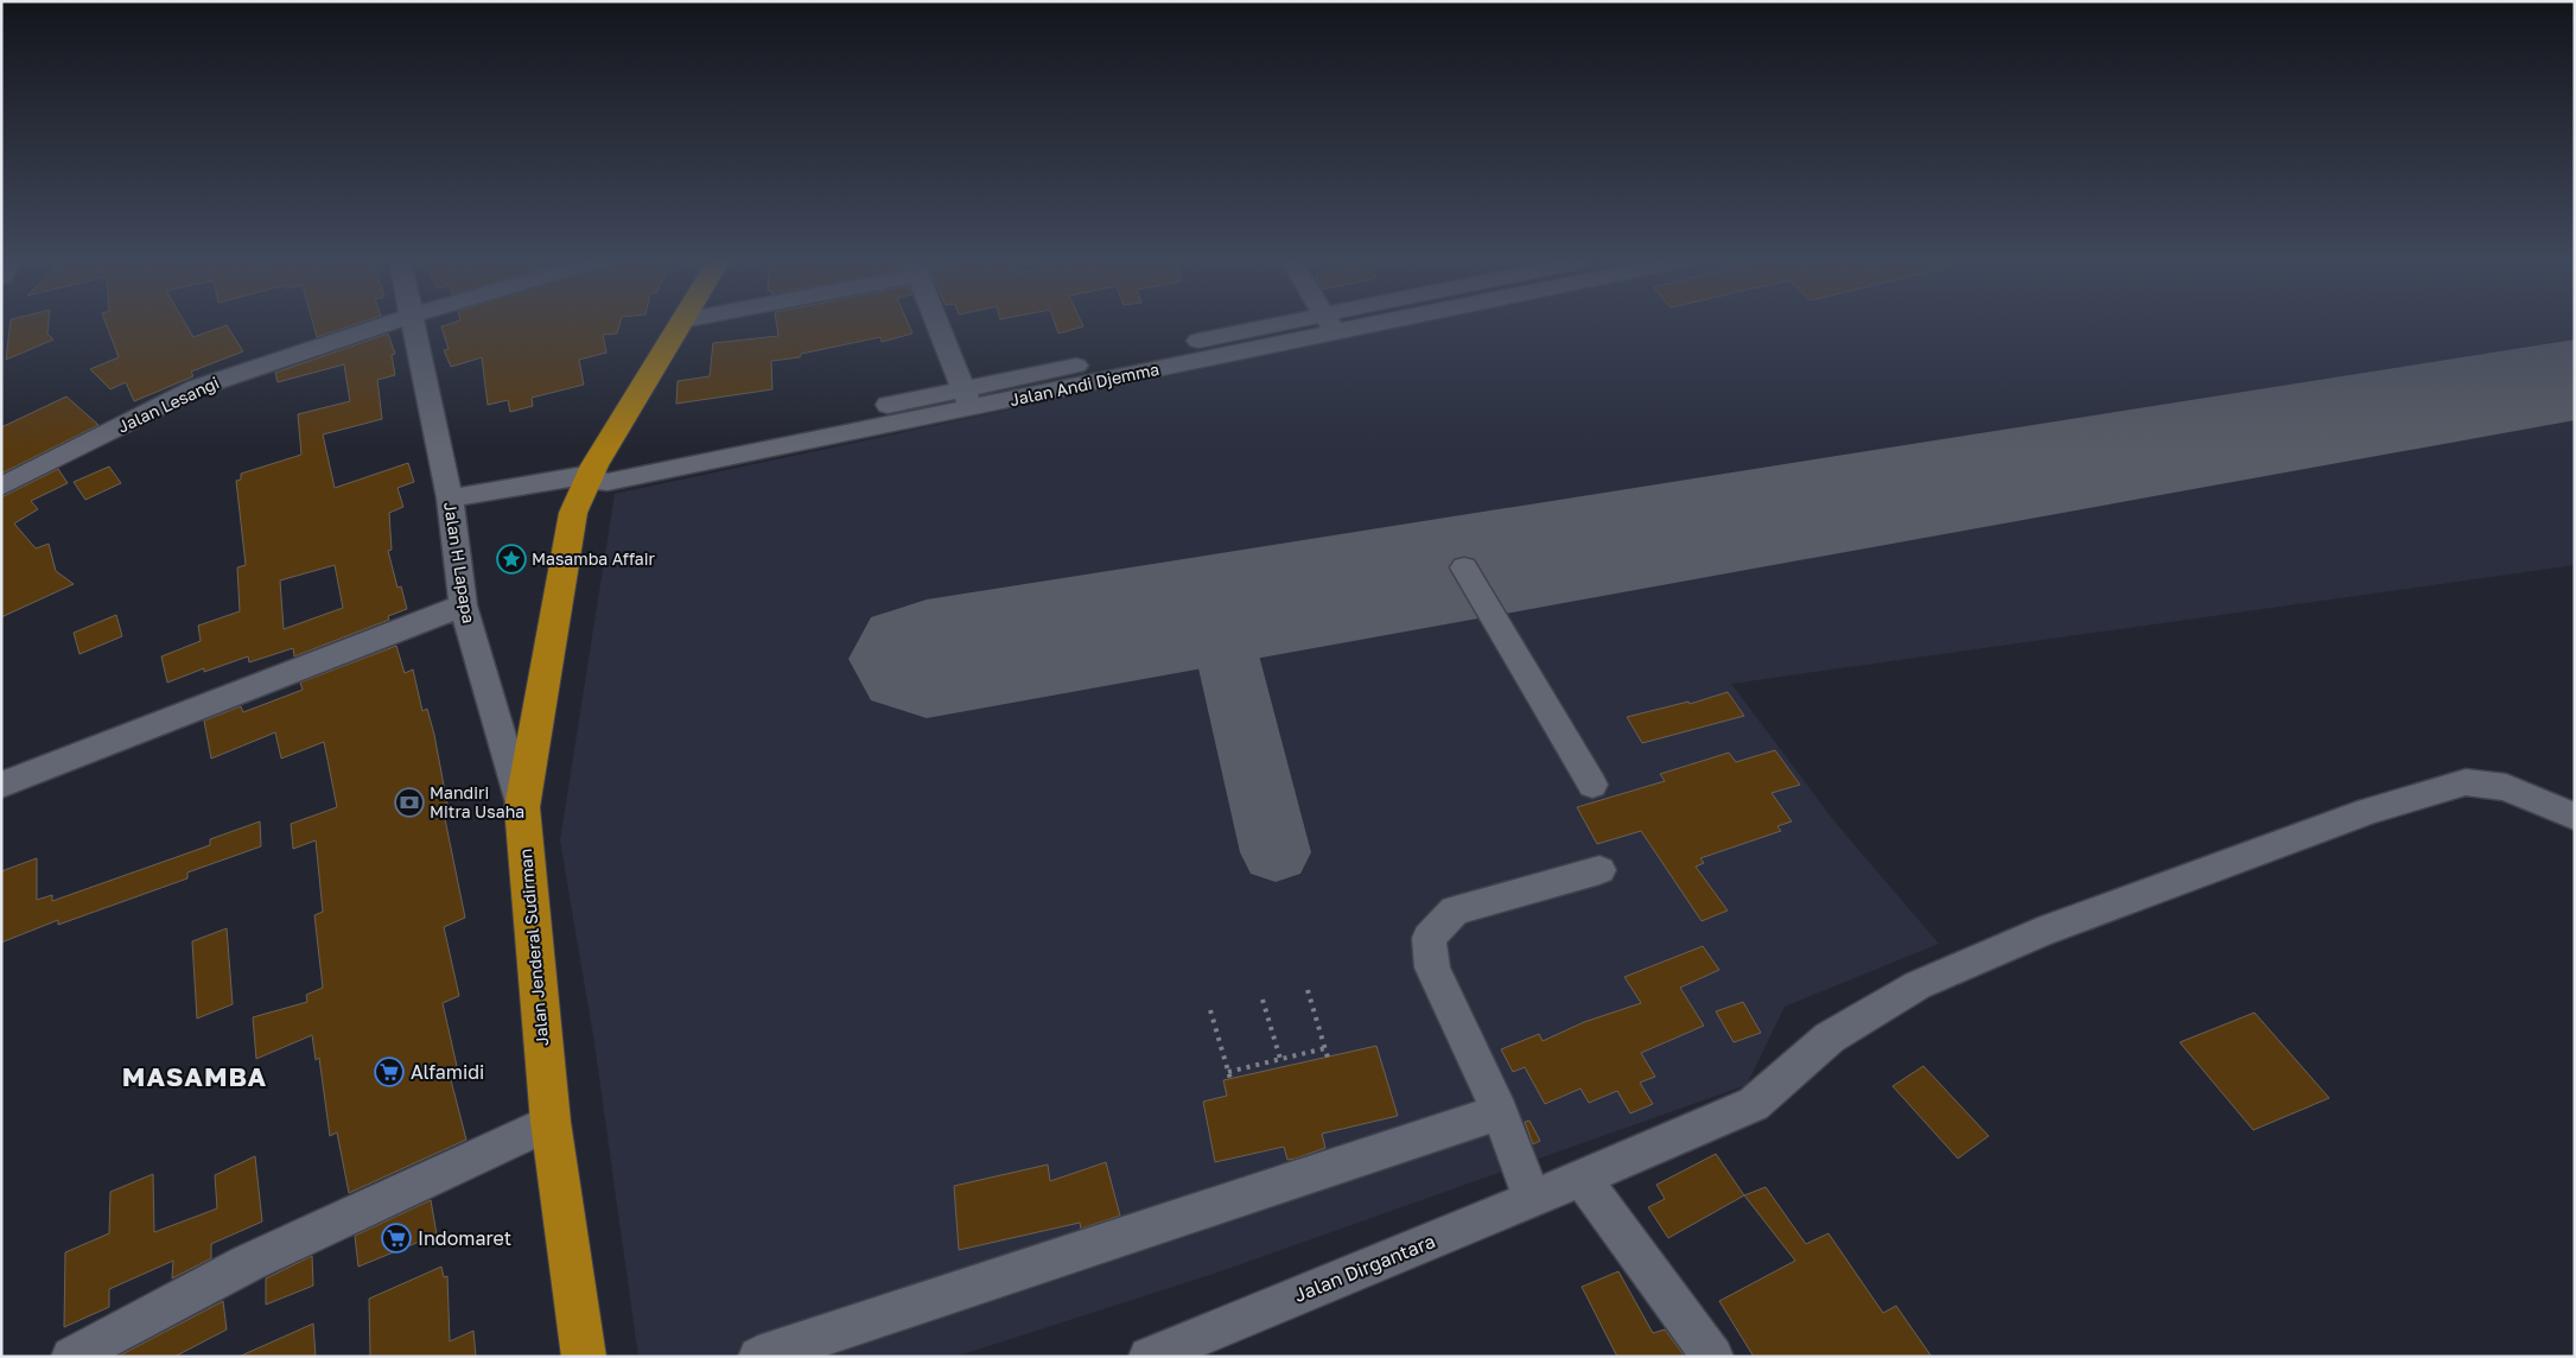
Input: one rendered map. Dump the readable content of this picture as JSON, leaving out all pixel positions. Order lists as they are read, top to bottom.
{
  "streets": {
    "highway": ["Jalan Jenderal Sudirman"],
    "street": [
      "Jalan Andi Djemma",
      "Jalan Lesangi",
      "Jalan H Lapapa",
      "Jalan Dirgantara"
    ]
  },
  "crossings": [
    ["Jalan Andi Djemma", "Jalan H Lapapa"],
    ["Jalan Andi Djemma", "Jalan Jenderal Sudirman"],
    ["Jalan H Lapapa", "Jalan Jenderal Sudirman"]
  ],
  "districts": ["MASAMBA"],
  "places": {
    "place": ["Masamba Affair"],
    "bank": ["Mandiri Mitra Usaha"],
    "supermarket": ["Alfamidi", "Indomaret"]
  }
}
